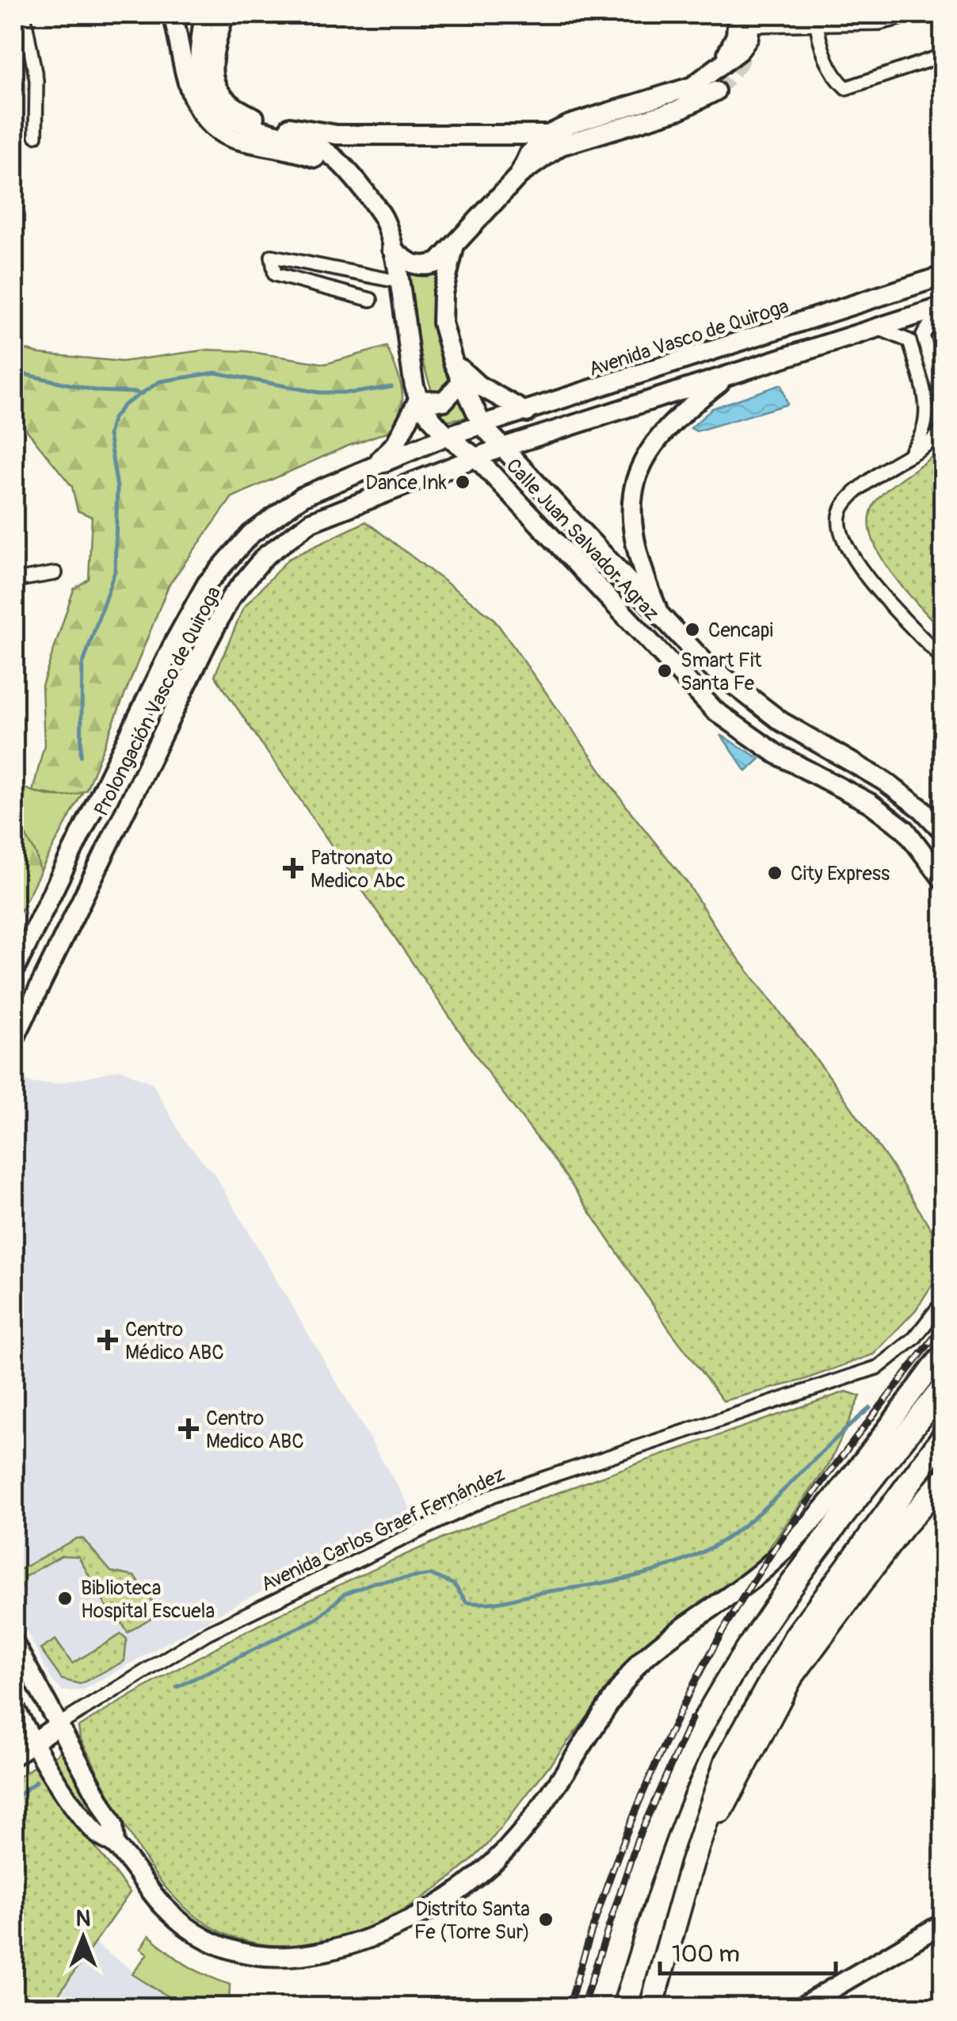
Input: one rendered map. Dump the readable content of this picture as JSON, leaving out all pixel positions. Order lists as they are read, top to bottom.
{
  "streets": {
    "street": [
      "Avenida Vasco de Quiroga",
      "Calle Juan Salvador Agraz",
      "Prolongación Vasco de Quiroga",
      "Avenida Carlos Graef Fernández"
    ]
  },
  "crossings": [
    ["Avenida Vasco de Quiroga", "Calle Juan Salvador Agraz"],
    ["Avenida Vasco de Quiroga", "Prolongación Vasco de Quiroga"],
    ["Calle Juan Salvador Agraz", "Prolongación Vasco de Quiroga"]
  ],
  "places": {
    "other": [
      "Dance Ink",
      "Cencapi",
      "Smart Fit Santa Fe",
      "City Express",
      "Biblioteca Hospital Escuela",
      "Distrito Santa Fe (Torre Sur)"
    ],
    "health": ["Patronato Medico Abc", "Centro Médico ABC", "Centro Medico ABC"]
  },
  "scale_bar": "100 m",
  "north": "top"
}
